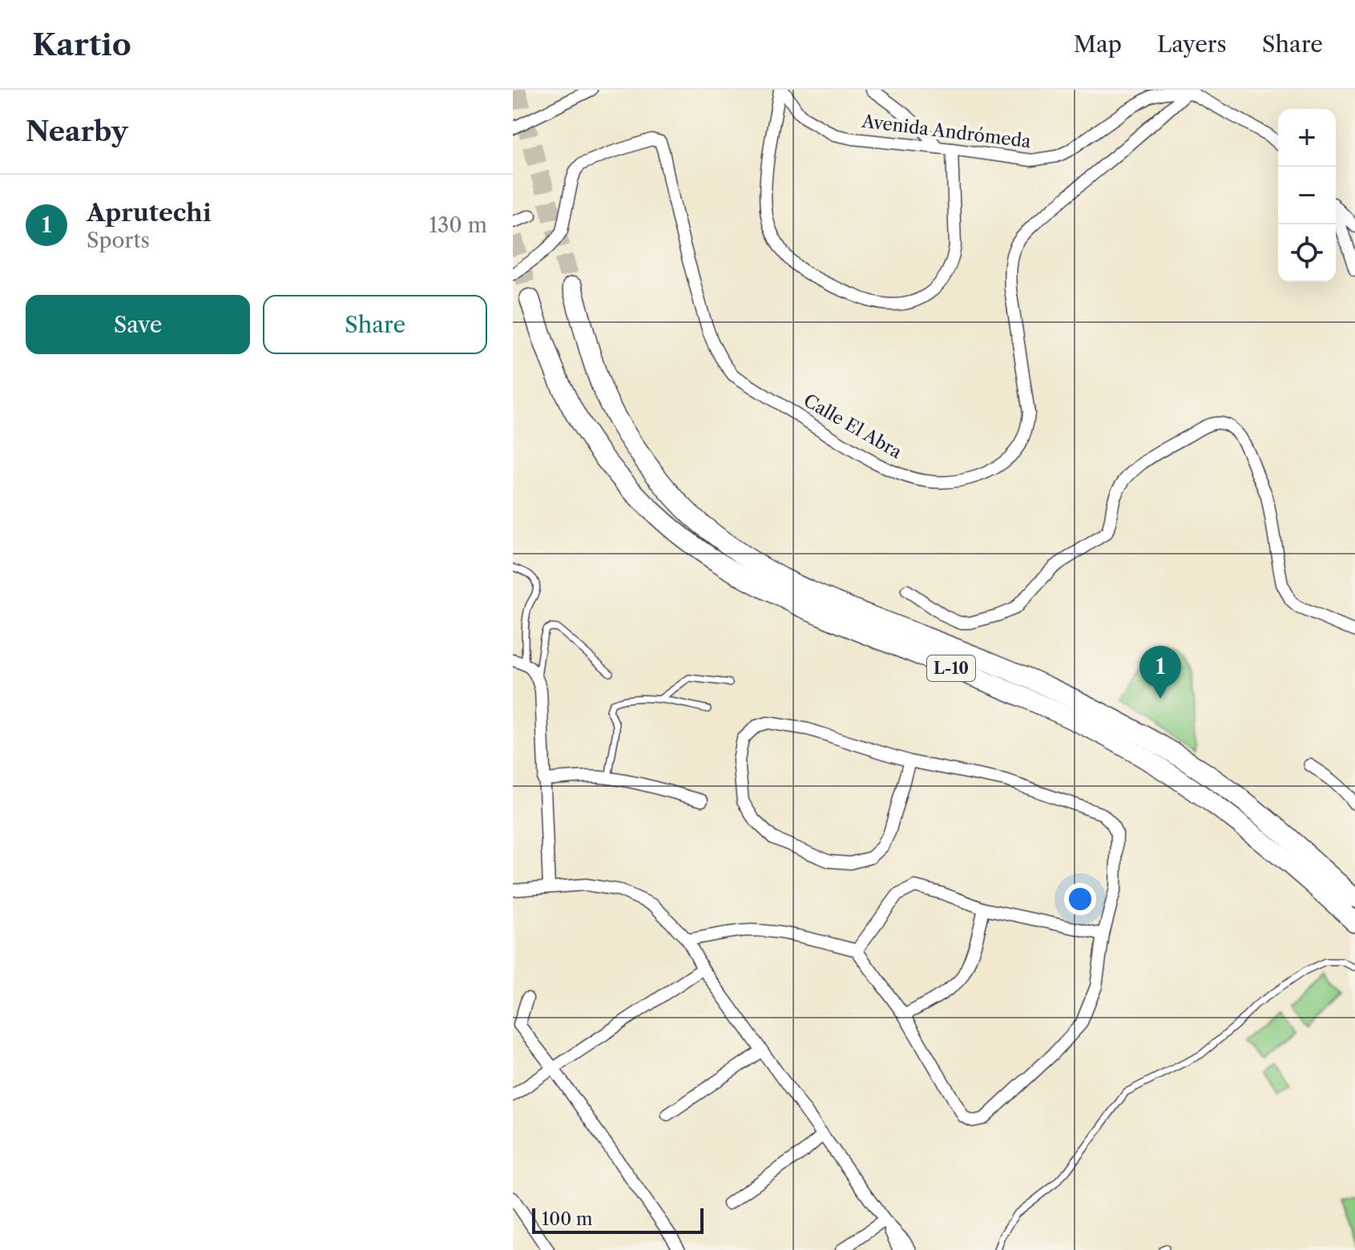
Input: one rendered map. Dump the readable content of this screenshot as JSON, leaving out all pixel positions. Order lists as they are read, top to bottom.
{
  "streets": {
    "highway": ["L-10"],
    "street": ["Avenida Andrómeda", "Calle El Abra"]
  },
  "crossings": [
    ["Avenida Andrómeda", "Calle El Abra"]
  ],
  "scale_bar": "100 m",
  "page": {
    "header": "Kartio",
    "nav": ["Map", "Layers", "Share"],
    "heading": "Nearby",
    "map_buttons": ["+", "−"],
    "list": [
      {
        "mark": "1",
        "name": "Aprutechi",
        "note": "Sports",
        "value": "130 m"
      }
    ],
    "buttons": ["Save", "Share"],
    "pins": "1",
    "scale": "100 m"
  }
}
